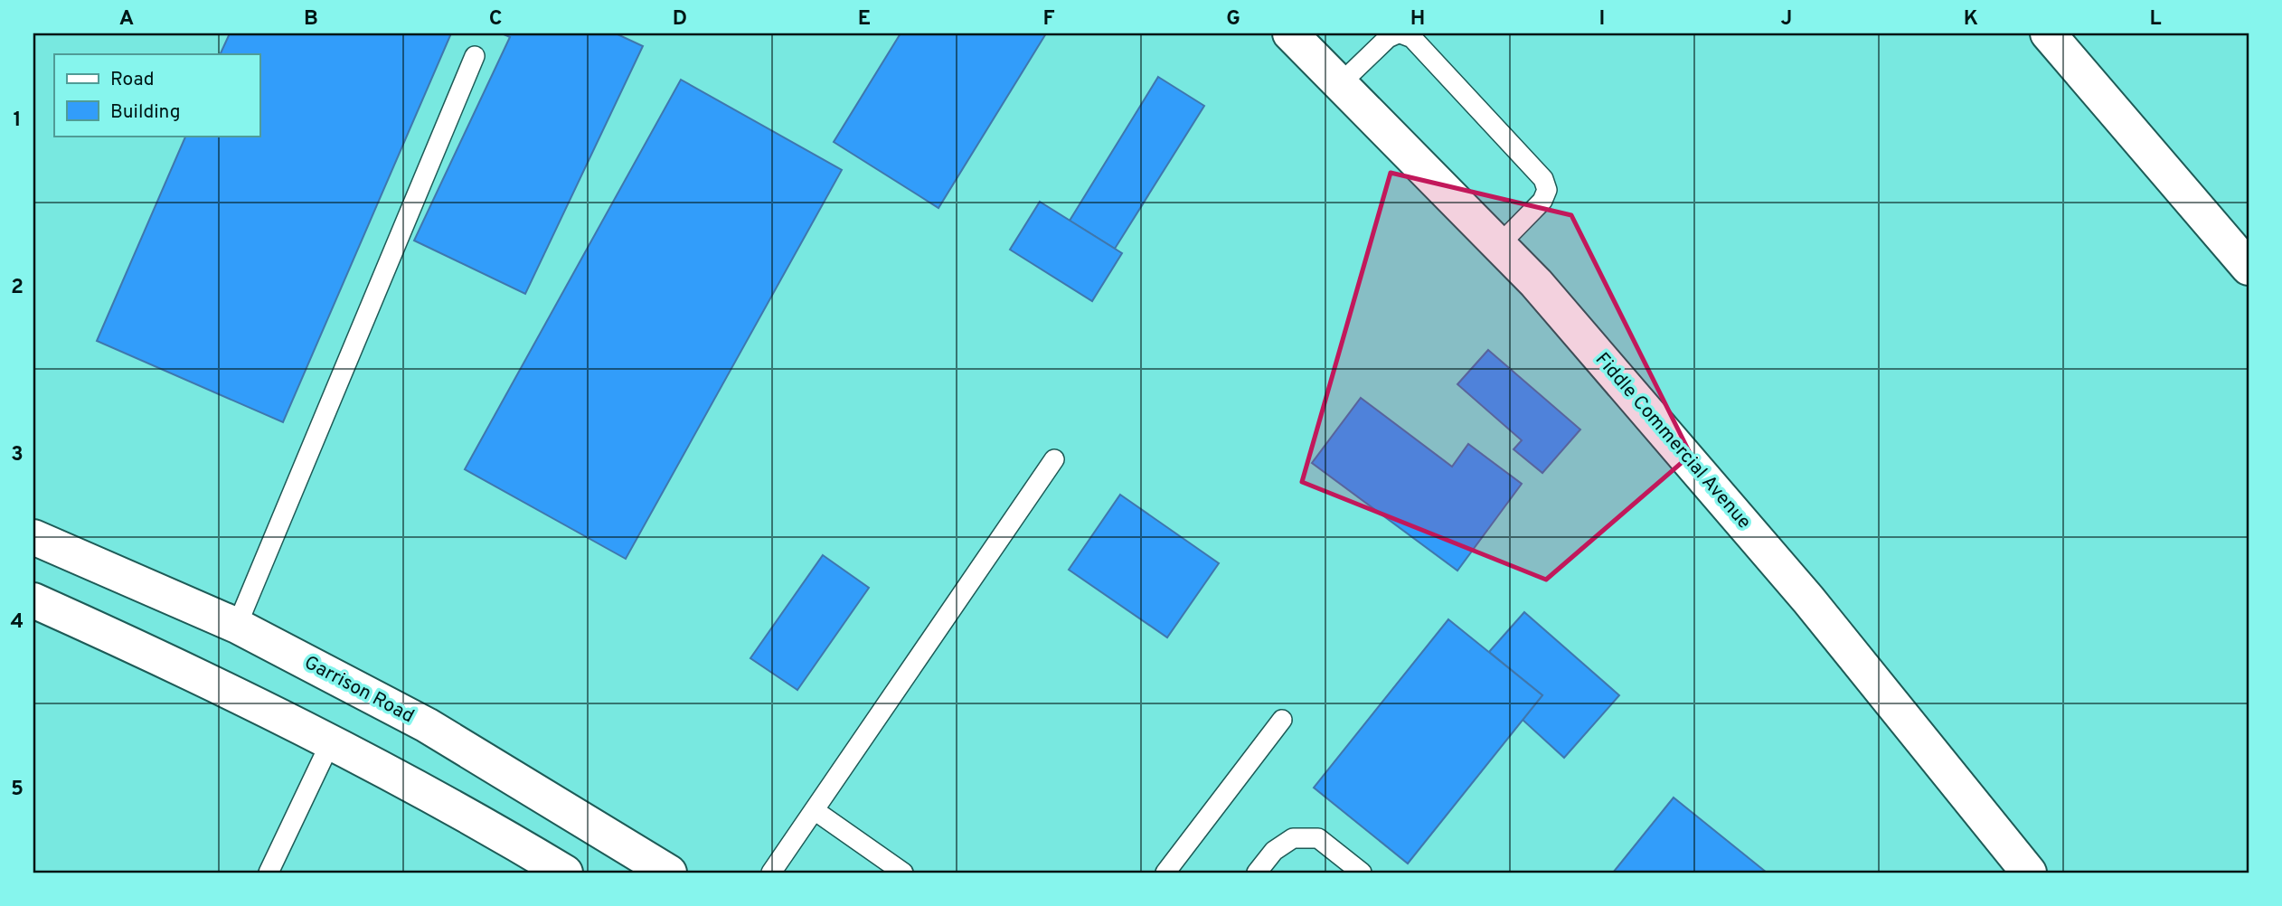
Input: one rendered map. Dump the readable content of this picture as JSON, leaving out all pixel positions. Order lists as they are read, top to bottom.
{
  "streets": {
    "street": ["Fiddle Commercial Avenue", "Garrison Road"]
  },
  "legend": ["Road", "Building"],
  "grid": {
    "columns": [
      "A",
      "B",
      "C",
      "D",
      "E",
      "F",
      "G",
      "H",
      "I",
      "J",
      "K",
      "L"
    ],
    "rows": [
      "1",
      "2",
      "3",
      "4",
      "5"
    ]
  }
}
